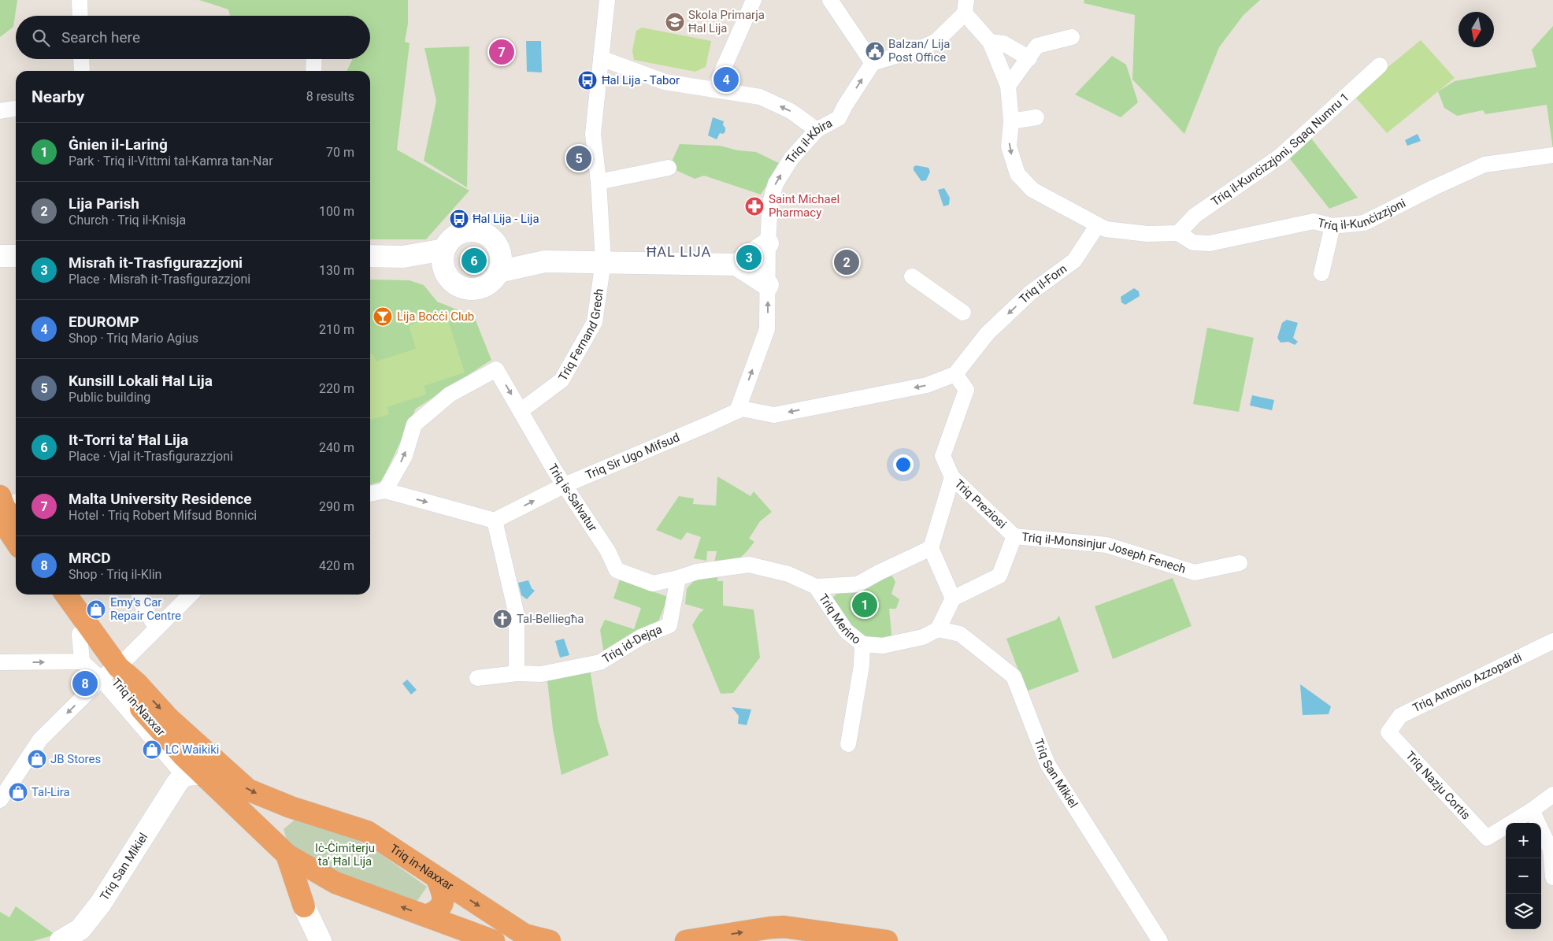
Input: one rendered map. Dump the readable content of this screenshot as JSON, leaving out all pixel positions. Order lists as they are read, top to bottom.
{
  "streets": {
    "highway": ["Triq in-Naxxar"],
    "street": [
      "Triq il-Kbira",
      "Triq il-Kunċizzjoni, Sqaq Numru 1",
      "Triq il-Kunċizzjoni",
      "Triq il-Forn",
      "Triq Fernand Grech",
      "Triq Sir Ugo Mifsud",
      "Triq is-Salvatur",
      "Triq Preziosi",
      "Triq il-Monsinjur Joseph Fenech",
      "Triq Merino",
      "Triq id-Dejqa",
      "Triq Antonio Azzopardi",
      "Triq San Mikiel",
      "Triq Nazju Cortis"
    ]
  },
  "crossings": [
    ["Triq il-Kunċizzjoni, Sqaq Numru 1", "Triq il-Kunċizzjoni"],
    ["Triq il-Forn", "Triq Sir Ugo Mifsud"],
    ["Triq il-Forn", "Triq Preziosi"],
    ["Triq Fernand Grech", "Triq is-Salvatur"],
    ["Triq Sir Ugo Mifsud", "Triq is-Salvatur"],
    ["Triq is-Salvatur", "Triq Merino"],
    ["Triq is-Salvatur", "Triq id-Dejqa"],
    ["Triq Preziosi", "Triq il-Monsinjur Joseph Fenech"],
    ["Triq Merino", "Triq id-Dejqa"],
    ["Triq Merino", "Triq San Mikiel"],
    ["Triq Antonio Azzopardi", "Triq Nazju Cortis"],
    ["Triq in-Naxxar", "Triq San Mikiel"]
  ],
  "one_way": ["Triq il-Forn"],
  "districts": ["ĦAL LIJA"],
  "parks": ["Iċ-Ċimiterju ta' Ħal Lija"],
  "places": {
    "school or university": ["Skola Primarja Ħal Lija"],
    "public building": ["Balzan/ Lija Post Office"],
    "bus stop": ["Ħal Lija - Tabor", "Ħal Lija - Lija"],
    "pharmacy": ["Saint Michael Pharmacy"],
    "bar": ["Lija Boċċi Club"],
    "shop": [
      "Emy's Car Repair Centre",
      "LC Waikiki",
      "JB Stores",
      "Tal-Lira"
    ],
    "church": ["Tal-Belliegħa"]
  },
  "north": "bottom",
  "page": {
    "search": "Search here",
    "pins": [
      "7",
      "4",
      "5",
      "3",
      "6",
      "2",
      "1",
      "8"
    ],
    "heading": ["Nearby", "8 results"],
    "list": [
      {
        "mark": "1",
        "name": "Ġnien il-Larinġ",
        "note": "Park · Triq il-Vittmi tal-Kamra tan-Nar",
        "value": "70 m"
      },
      {
        "mark": "2",
        "name": "Lija Parish",
        "note": "Church · Triq il-Knisja",
        "value": "100 m"
      },
      {
        "mark": "3",
        "name": "Misraħ it-Trasfigurazzjoni",
        "note": "Place · Misraħ it-Trasfigurazzjoni",
        "value": "130 m"
      },
      {
        "mark": "4",
        "name": "EDUROMP",
        "note": "Shop · Triq Mario Agius",
        "value": "210 m"
      },
      {
        "mark": "5",
        "name": "Kunsill Lokali Ħal Lija",
        "note": "Public building",
        "value": "220 m"
      },
      {
        "mark": "6",
        "name": "It-Torri ta' Ħal Lija",
        "note": "Place · Vjal it-Trasfigurazzjoni",
        "value": "240 m"
      },
      {
        "mark": "7",
        "name": "Malta University Residence",
        "note": "Hotel · Triq Robert Mifsud Bonnici",
        "value": "290 m"
      },
      {
        "mark": "8",
        "name": "MRCD",
        "note": "Shop · Triq il-Klin",
        "value": "420 m"
      }
    ],
    "map_buttons": ["+", "−"]
  }
}
